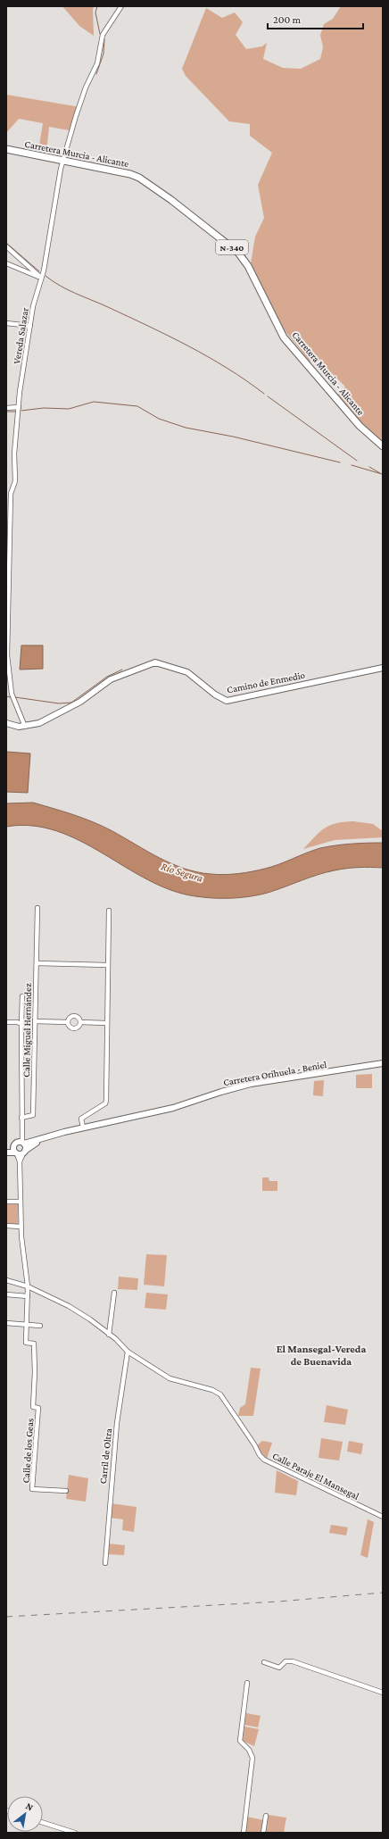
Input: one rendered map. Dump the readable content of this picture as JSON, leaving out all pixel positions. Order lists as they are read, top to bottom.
{
  "streets": {
    "highway": ["Carretera Murcia - Alicante", "N-340"],
    "main road": ["Camino de Enmedio", "Carretera Orihuela - Beniel"],
    "street": [
      "Vereda Salazar",
      "Calle Miguel Hernández",
      "Calle de los Geas",
      "Carril de Oltra",
      "Calle Paraje El Mansegal"
    ]
  },
  "crossings": [
    ["Carretera Murcia - Alicante", "Vereda Salazar"],
    ["Vereda Salazar", "Camino de Enmedio"],
    ["Carretera Orihuela - Beniel", "Calle de los Geas"],
    ["Calle de los Geas", "Calle Paraje El Mansegal"],
    ["Carril de Oltra", "Calle Paraje El Mansegal"]
  ],
  "districts": ["El Mansegal-Vereda de Buenavida"],
  "water": ["Río Segura"],
  "scale_bar": "200 m",
  "north": "top right"
}
